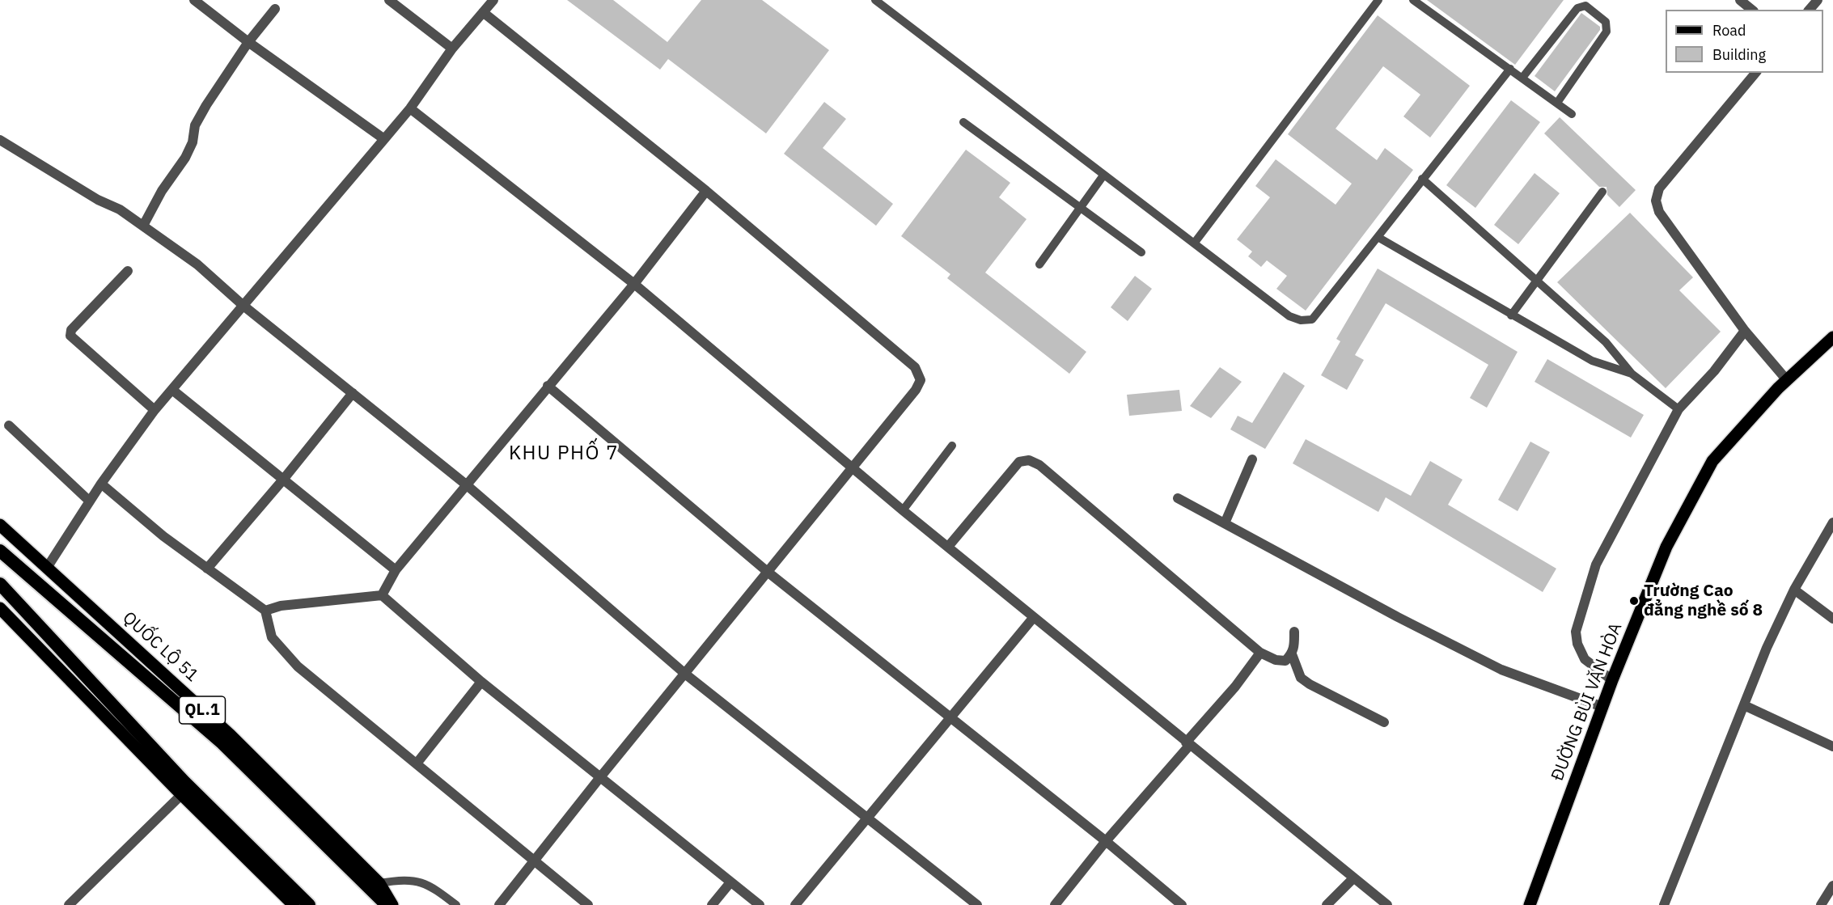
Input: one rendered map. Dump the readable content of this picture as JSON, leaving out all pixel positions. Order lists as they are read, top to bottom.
{
  "streets": {
    "highway": ["QUỐC LỘ 51", "QL.1"],
    "main road": ["ĐƯỜNG BÙI VĂN HÒA"]
  },
  "districts": ["KHU PHỐ 7"],
  "places": ["Trường Cao đẳng nghề số 8"],
  "legend": ["Road", "Building"]
}
